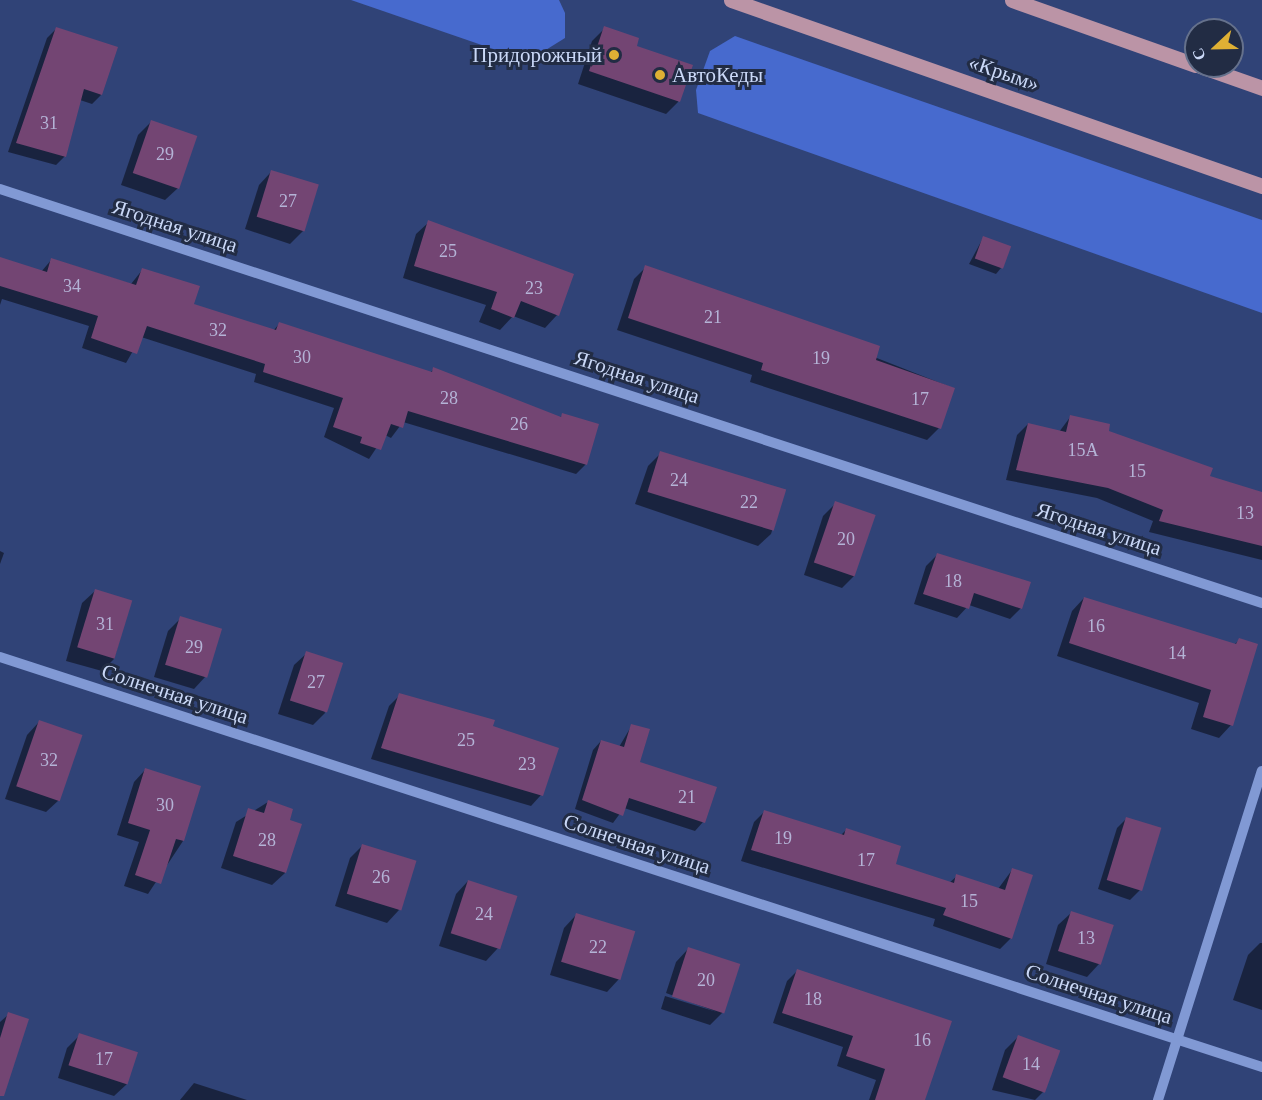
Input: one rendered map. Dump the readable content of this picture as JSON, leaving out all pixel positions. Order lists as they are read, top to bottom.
{
  "streets": {
    "main road": ["«Крым»"],
    "street": ["Ягодная улица", "Солнечная улица"]
  },
  "places": ["Придорожный", "АвтоКеды"],
  "house_numbers": [
    "31",
    "29",
    "27",
    "25",
    "34",
    "23",
    "21",
    "32",
    "30",
    "19",
    "28",
    "17",
    "26",
    "15А",
    "15",
    "24",
    "22",
    "13",
    "20",
    "18",
    "31",
    "16",
    "29",
    "14",
    "27",
    "25",
    "32",
    "23",
    "21",
    "30",
    "19",
    "28",
    "17",
    "26",
    "15",
    "24",
    "13",
    "22",
    "20",
    "18",
    "16",
    "17",
    "14"
  ],
  "north": "left"
}
